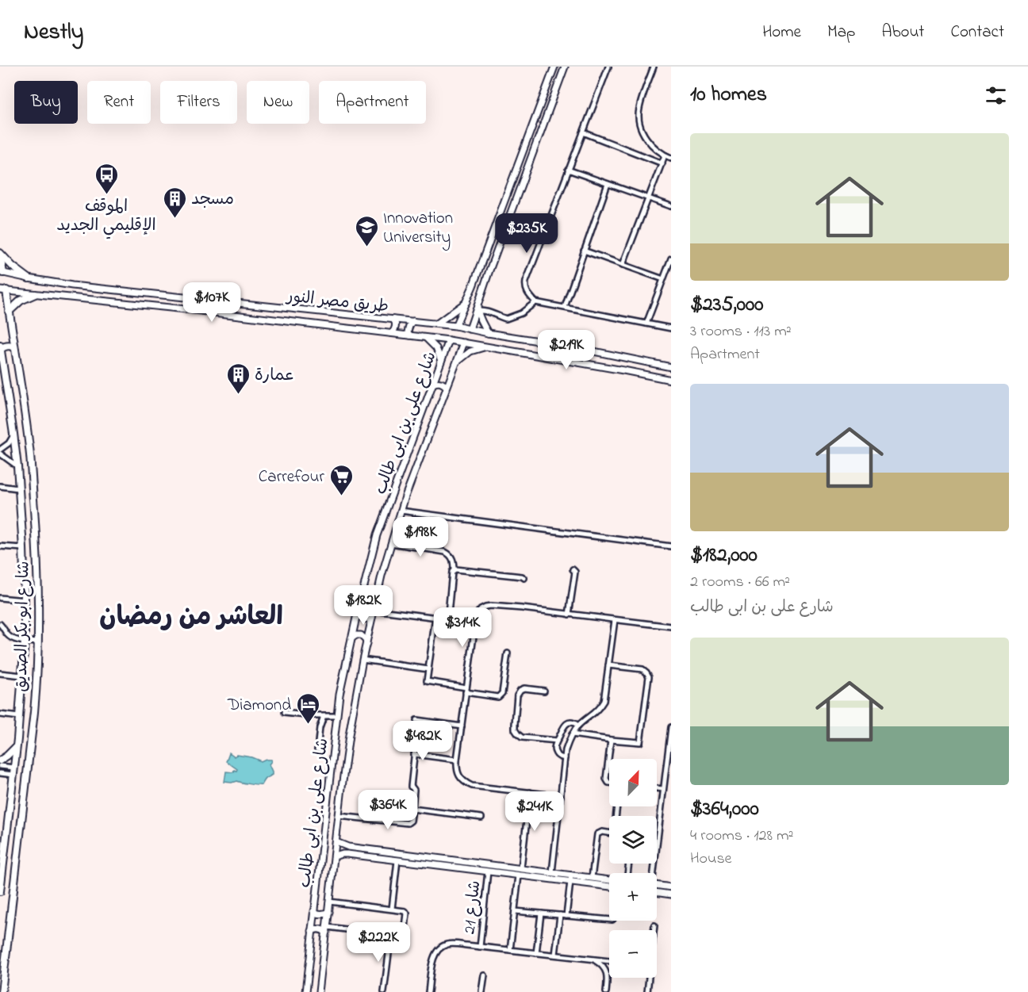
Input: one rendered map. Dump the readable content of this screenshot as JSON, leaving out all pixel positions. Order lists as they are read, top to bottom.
{
  "streets": {
    "main road": ["شارع ابو بكر الصديق"],
    "street": ["طريق مصر النور", "شارع على بن ابى طالب", "شارع 21"]
  },
  "crossings": [
    ["طريق مصر النور", "شارع على بن ابى طالب"],
    ["طريق مصر النور", "شارع ابو بكر الصديق"]
  ],
  "districts": ["العاشر من رمضان"],
  "places": {
    "bus stop": ["الموقف الإقليمي الجديد"],
    "building": ["مسجد", "عمارة"],
    "school or university": ["Innovation University"],
    "supermarket": ["Carrefour"],
    "hotel": ["Diamond"]
  },
  "north": "top right",
  "page": {
    "header": "Nestly",
    "nav": [
      "Home",
      "Map",
      "About",
      "Contact"
    ],
    "heading": "10 homes",
    "chip": [
      "Buy",
      "Rent",
      "Filters",
      "New",
      "Apartment"
    ],
    "list": [
      {
        "name": "$235,000",
        "note": "3 rooms · 113 m² · Apartment"
      },
      {
        "name": "$182,000",
        "note": "2 rooms · 66 m² · شارع على بن ابى طالب"
      },
      {
        "name": "$364,000",
        "note": "4 rooms · 128 m² · House"
      }
    ],
    "price": [
      "$235K",
      "$107K",
      "$219K",
      "$198K",
      "$182K",
      "$314K",
      "$482K",
      "$364K",
      "$241K",
      "$222K"
    ],
    "map_buttons": ["+", "−"]
  }
}
